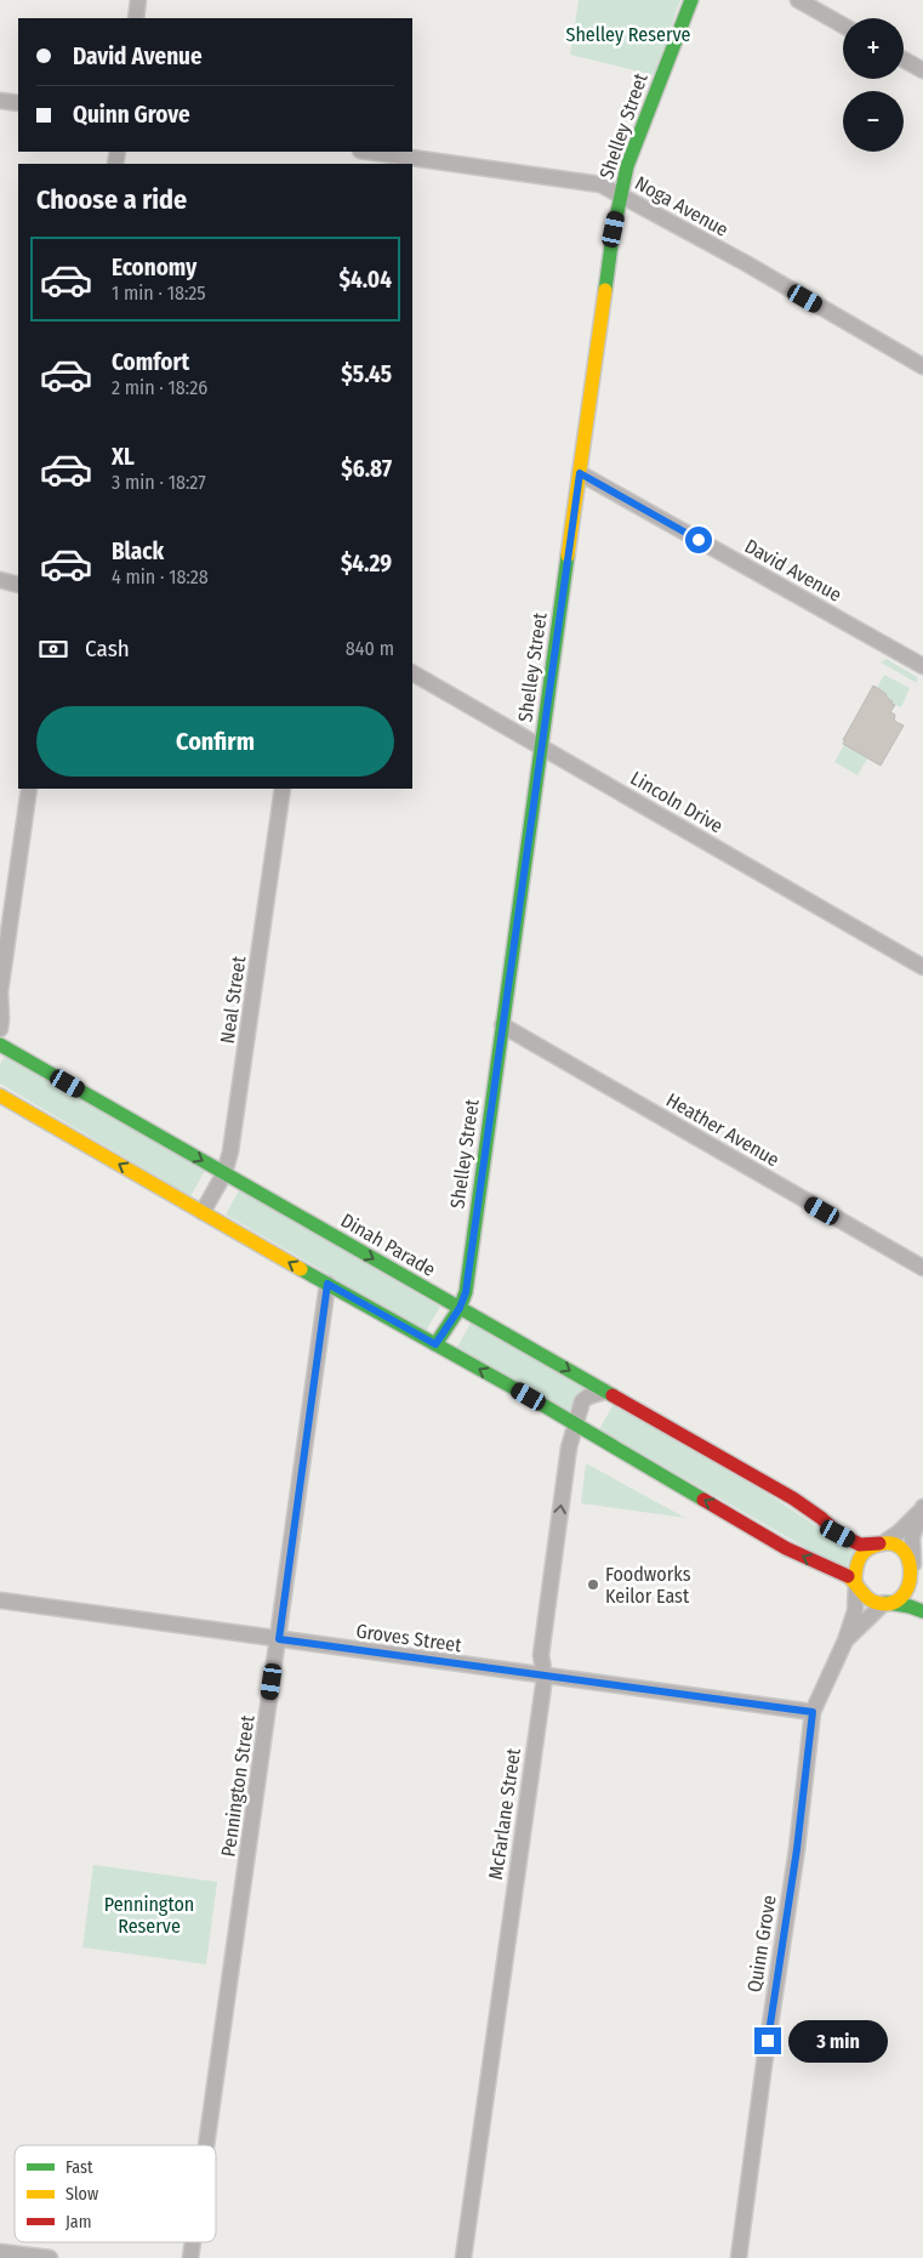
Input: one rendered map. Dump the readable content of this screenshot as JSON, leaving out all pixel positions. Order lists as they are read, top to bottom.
{
  "streets": {
    "street": [
      "Shelley Street",
      "Noga Avenue",
      "David Avenue",
      "Lincoln Drive",
      "Neal Street",
      "Heather Avenue",
      "Dinah Parade",
      "Groves Street",
      "Pennington Street",
      "McFarlane Street",
      "Quinn Grove"
    ]
  },
  "crossings": [
    ["Shelley Street", "Noga Avenue"],
    ["Shelley Street", "David Avenue"],
    ["Shelley Street", "Lincoln Drive"],
    ["Shelley Street", "Heather Avenue"],
    ["Shelley Street", "Dinah Parade"],
    ["Neal Street", "Dinah Parade"],
    ["Dinah Parade", "McFarlane Street"],
    ["Dinah Parade", "Quinn Grove"],
    ["Groves Street", "Pennington Street"],
    ["Groves Street", "McFarlane Street"],
    ["Groves Street", "Quinn Grove"]
  ],
  "parks": ["Shelley Reserve", "Pennington Reserve"],
  "places": ["Foodworks Keilor East"],
  "legend": ["Fast", "Slow", "Jam"],
  "page": {
    "map_buttons": ["+", "−"],
    "banner": ["David Avenue", "Quinn Grove"],
    "heading": "Choose a ride",
    "list": [
      {
        "name": "Economy",
        "note": "1 min · 18:25",
        "value": "$4.04"
      },
      {
        "name": "Comfort",
        "note": "2 min · 18:26",
        "value": "$5.45"
      },
      {
        "name": "XL",
        "note": "3 min · 18:27",
        "value": "$6.87"
      },
      {
        "name": "Black",
        "note": "4 min · 18:28",
        "value": "$4.29"
      }
    ],
    "pay": ["Cash", "840 m"],
    "buttons": "Confirm",
    "bubble": "3 min"
  }
}
